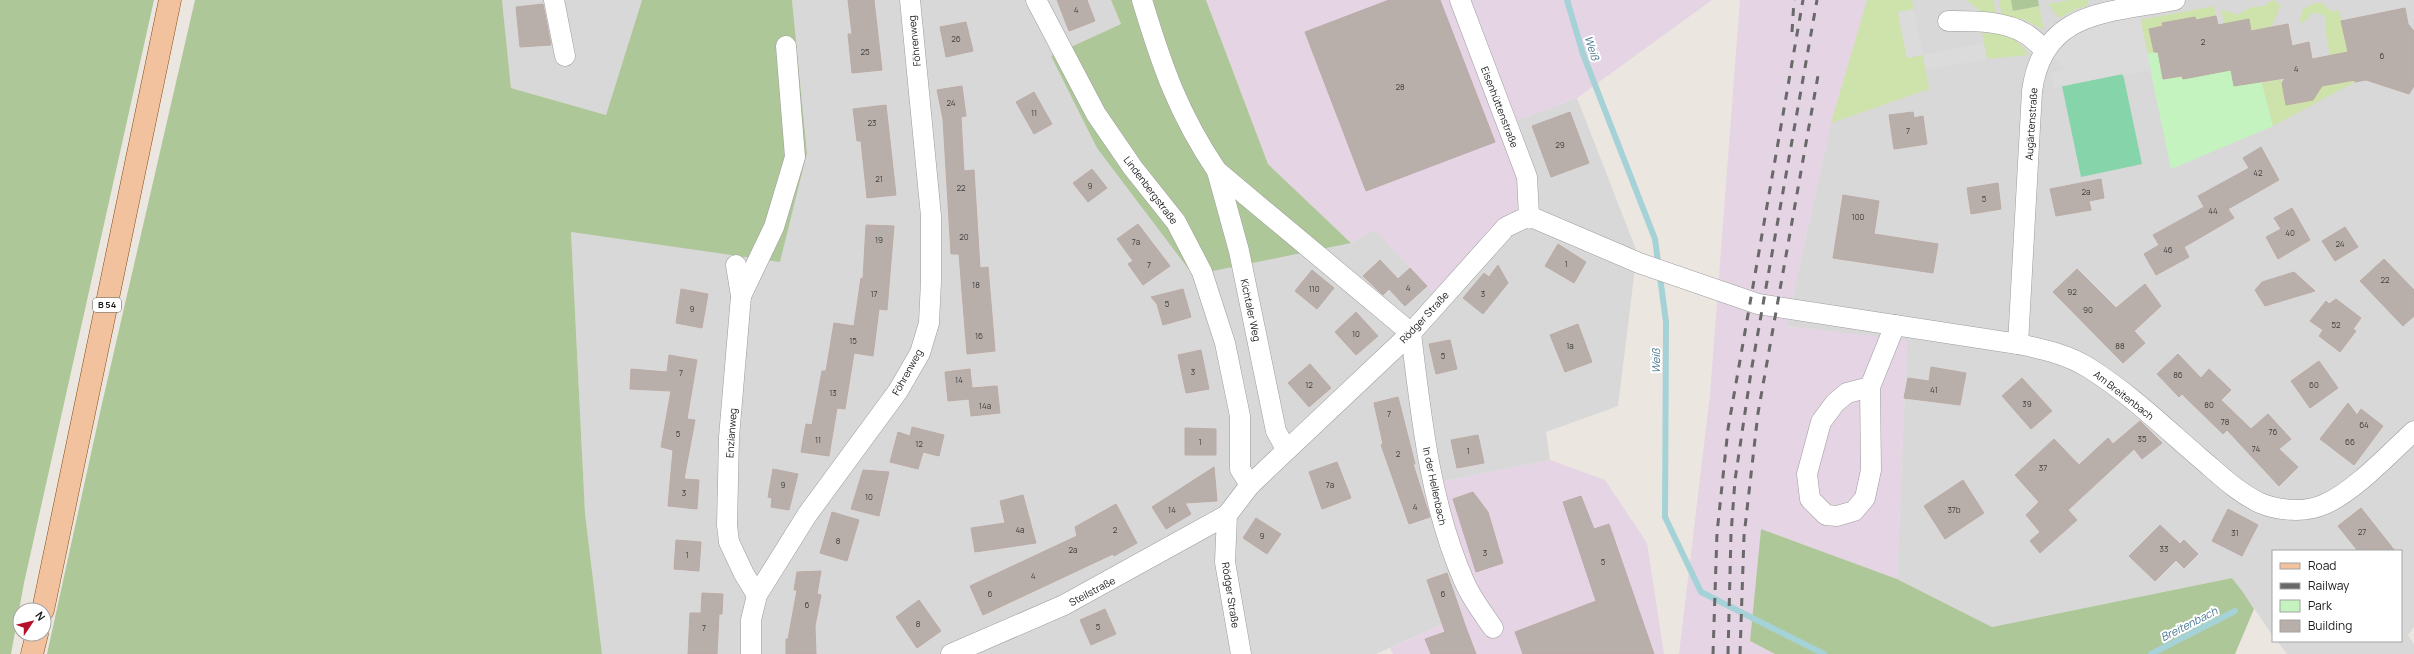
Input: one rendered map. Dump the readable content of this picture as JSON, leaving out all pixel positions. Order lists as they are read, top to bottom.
{
  "streets": {
    "main road": ["B 54"],
    "street": [
      "Föhrenweg",
      "Eisenhüttenstraße",
      "Augärtenstraße",
      "Lindenbergstraße",
      "Kichtaler Weg",
      "Rödger Straße",
      "Am Breitenbach",
      "Enzianweg",
      "In der Hellenbach",
      "Steilstraße"
    ]
  },
  "crossings": [
    ["Föhrenweg", "Enzianweg"],
    ["Eisenhüttenstraße", "Rödger Straße"],
    ["Eisenhüttenstraße", "Am Breitenbach"],
    ["Augärtenstraße", "Am Breitenbach"],
    ["Lindenbergstraße", "Rödger Straße"],
    ["Kichtaler Weg", "Rödger Straße"],
    ["Kichtaler Weg", "In der Hellenbach"],
    ["Rödger Straße", "Am Breitenbach"],
    ["Rödger Straße", "In der Hellenbach"],
    ["Rödger Straße", "Steilstraße"]
  ],
  "water": ["Weiß", "Breitenbach"],
  "house_numbers": [
    "4",
    "26",
    "2",
    "25",
    "6",
    "4",
    "28",
    "24",
    "11",
    "23",
    "7",
    "29",
    "42",
    "21",
    "9",
    "22",
    "2a",
    "5",
    "44",
    "100",
    "40",
    "20",
    "19",
    "7a",
    "24",
    "46",
    "1",
    "7",
    "22",
    "18",
    "4",
    "110",
    "92",
    "17",
    "3",
    "5",
    "9",
    "90",
    "52",
    "10",
    "16",
    "15",
    "1a",
    "88",
    "5",
    "3",
    "7",
    "86",
    "14",
    "12",
    "60",
    "41",
    "13",
    "39",
    "80",
    "14a",
    "7",
    "78",
    "64",
    "76",
    "5",
    "35",
    "11",
    "1",
    "66",
    "12",
    "74",
    "1",
    "2",
    "37",
    "9",
    "7a",
    "3",
    "10",
    "4",
    "14",
    "37b",
    "4a",
    "2",
    "27",
    "31",
    "9",
    "8",
    "33",
    "2a",
    "3",
    "1",
    "5",
    "4",
    "6",
    "6",
    "6",
    "8",
    "5",
    "7"
  ],
  "legend": [
    "Road",
    "Railway",
    "Park",
    "Building"
  ],
  "north": "top right"
}
